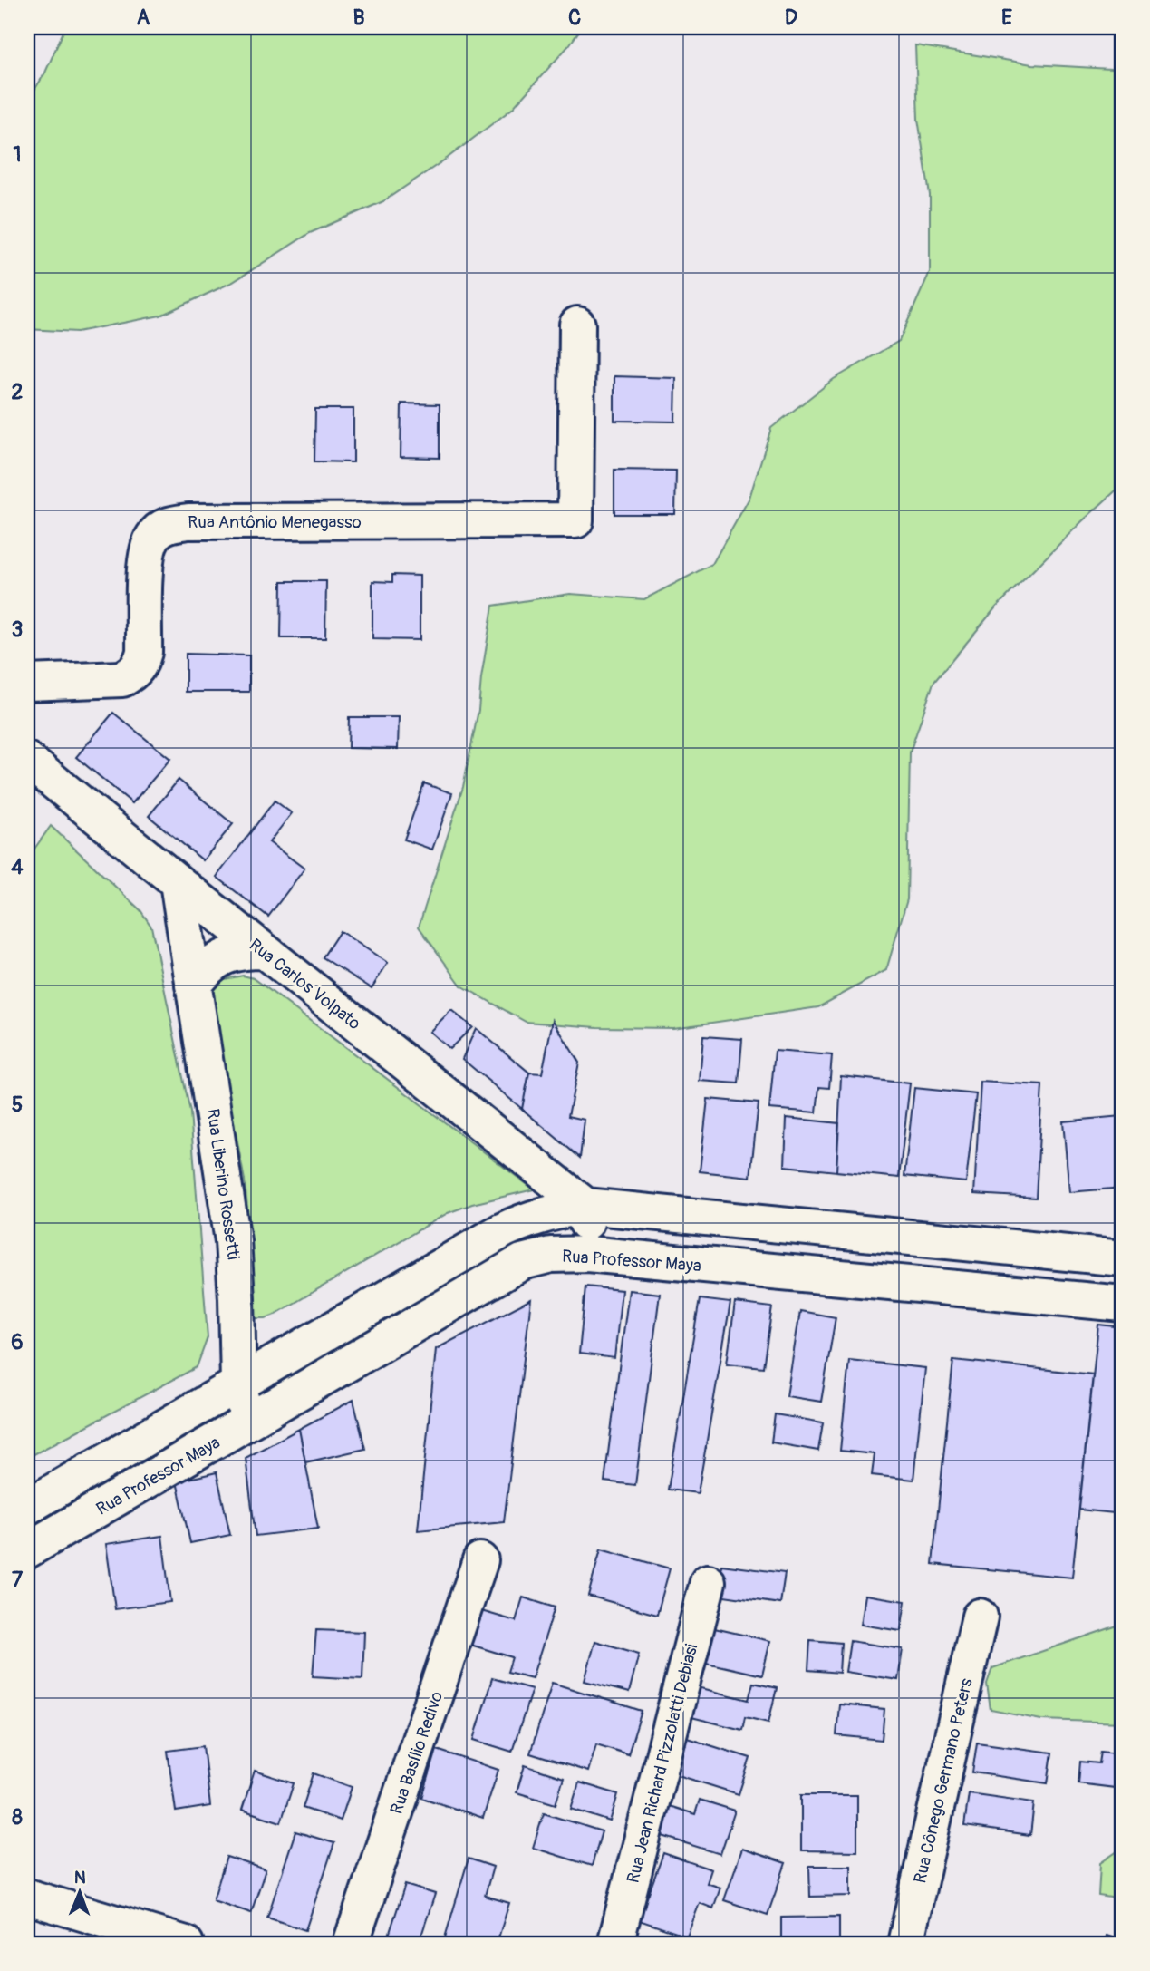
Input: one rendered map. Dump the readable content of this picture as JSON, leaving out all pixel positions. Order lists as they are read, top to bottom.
{
  "streets": {
    "street": [
      "Rua Antônio Menegasso",
      "Rua Carlos Volpato",
      "Rua Liberino Rossetti",
      "Rua Professor Maya",
      "Rua Basílio Redivo",
      "Rua Jean Richard Pizzolatti Debiasi",
      "Rua Cônego Germano Peters"
    ]
  },
  "crossings": [
    ["Rua Carlos Volpato", "Rua Liberino Rossetti"],
    ["Rua Liberino Rossetti", "Rua Professor Maya"]
  ],
  "north": "top",
  "grid": {
    "columns": [
      "A",
      "B",
      "C",
      "D",
      "E"
    ],
    "rows": [
      "1",
      "2",
      "3",
      "4",
      "5",
      "6",
      "7",
      "8"
    ]
  }
}
